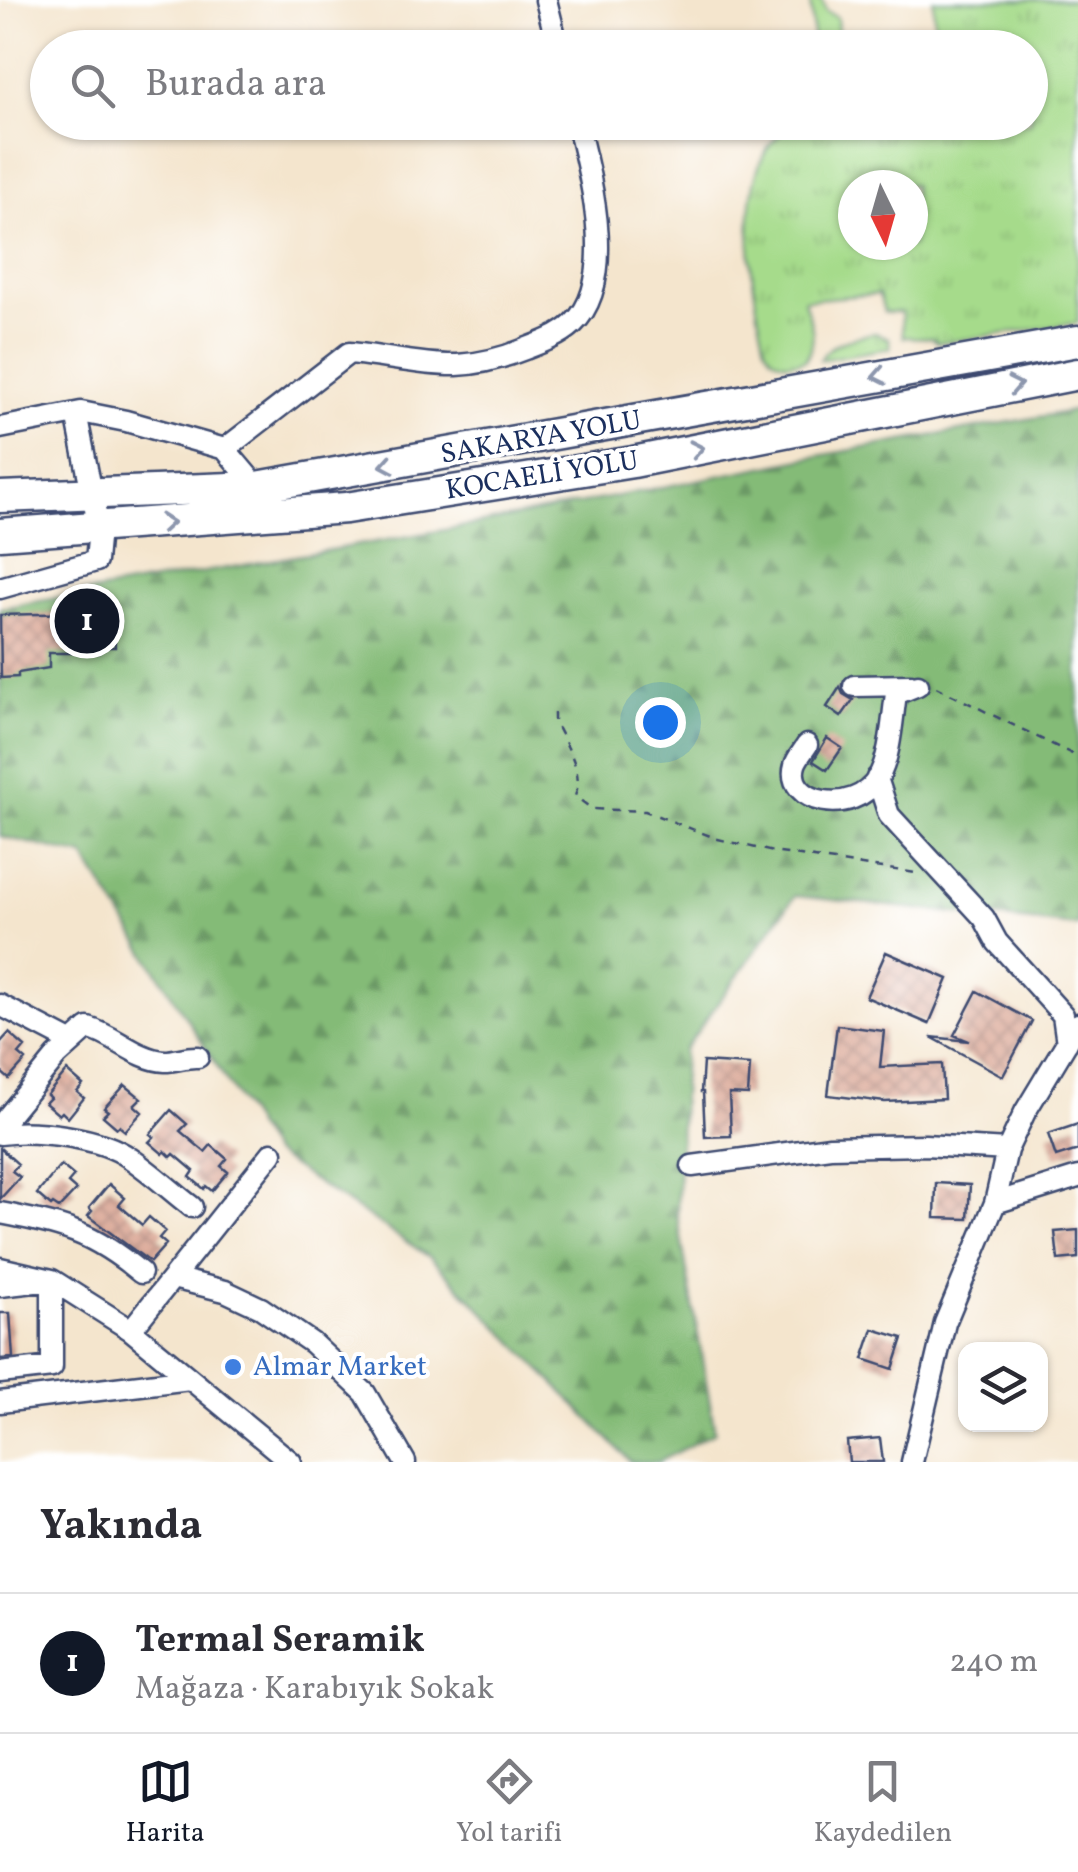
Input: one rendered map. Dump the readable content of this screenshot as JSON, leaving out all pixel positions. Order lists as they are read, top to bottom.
{
  "streets": {
    "highway": ["SAKARYA YOLU", "KOCAELİ YOLU"]
  },
  "one_way": ["SAKARYA YOLU", "KOCAELİ YOLU"],
  "places": ["Almar Market"],
  "north": "bottom",
  "page": {
    "search": "Burada ara",
    "pins": "1",
    "heading": "Yakında",
    "list": [
      {
        "mark": "1",
        "name": "Termal Seramik",
        "note": "Mağaza · Karabıyık Sokak",
        "value": "240 m"
      }
    ],
    "nav": ["Harita", "Yol tarifi", "Kaydedilen"]
  }
}
